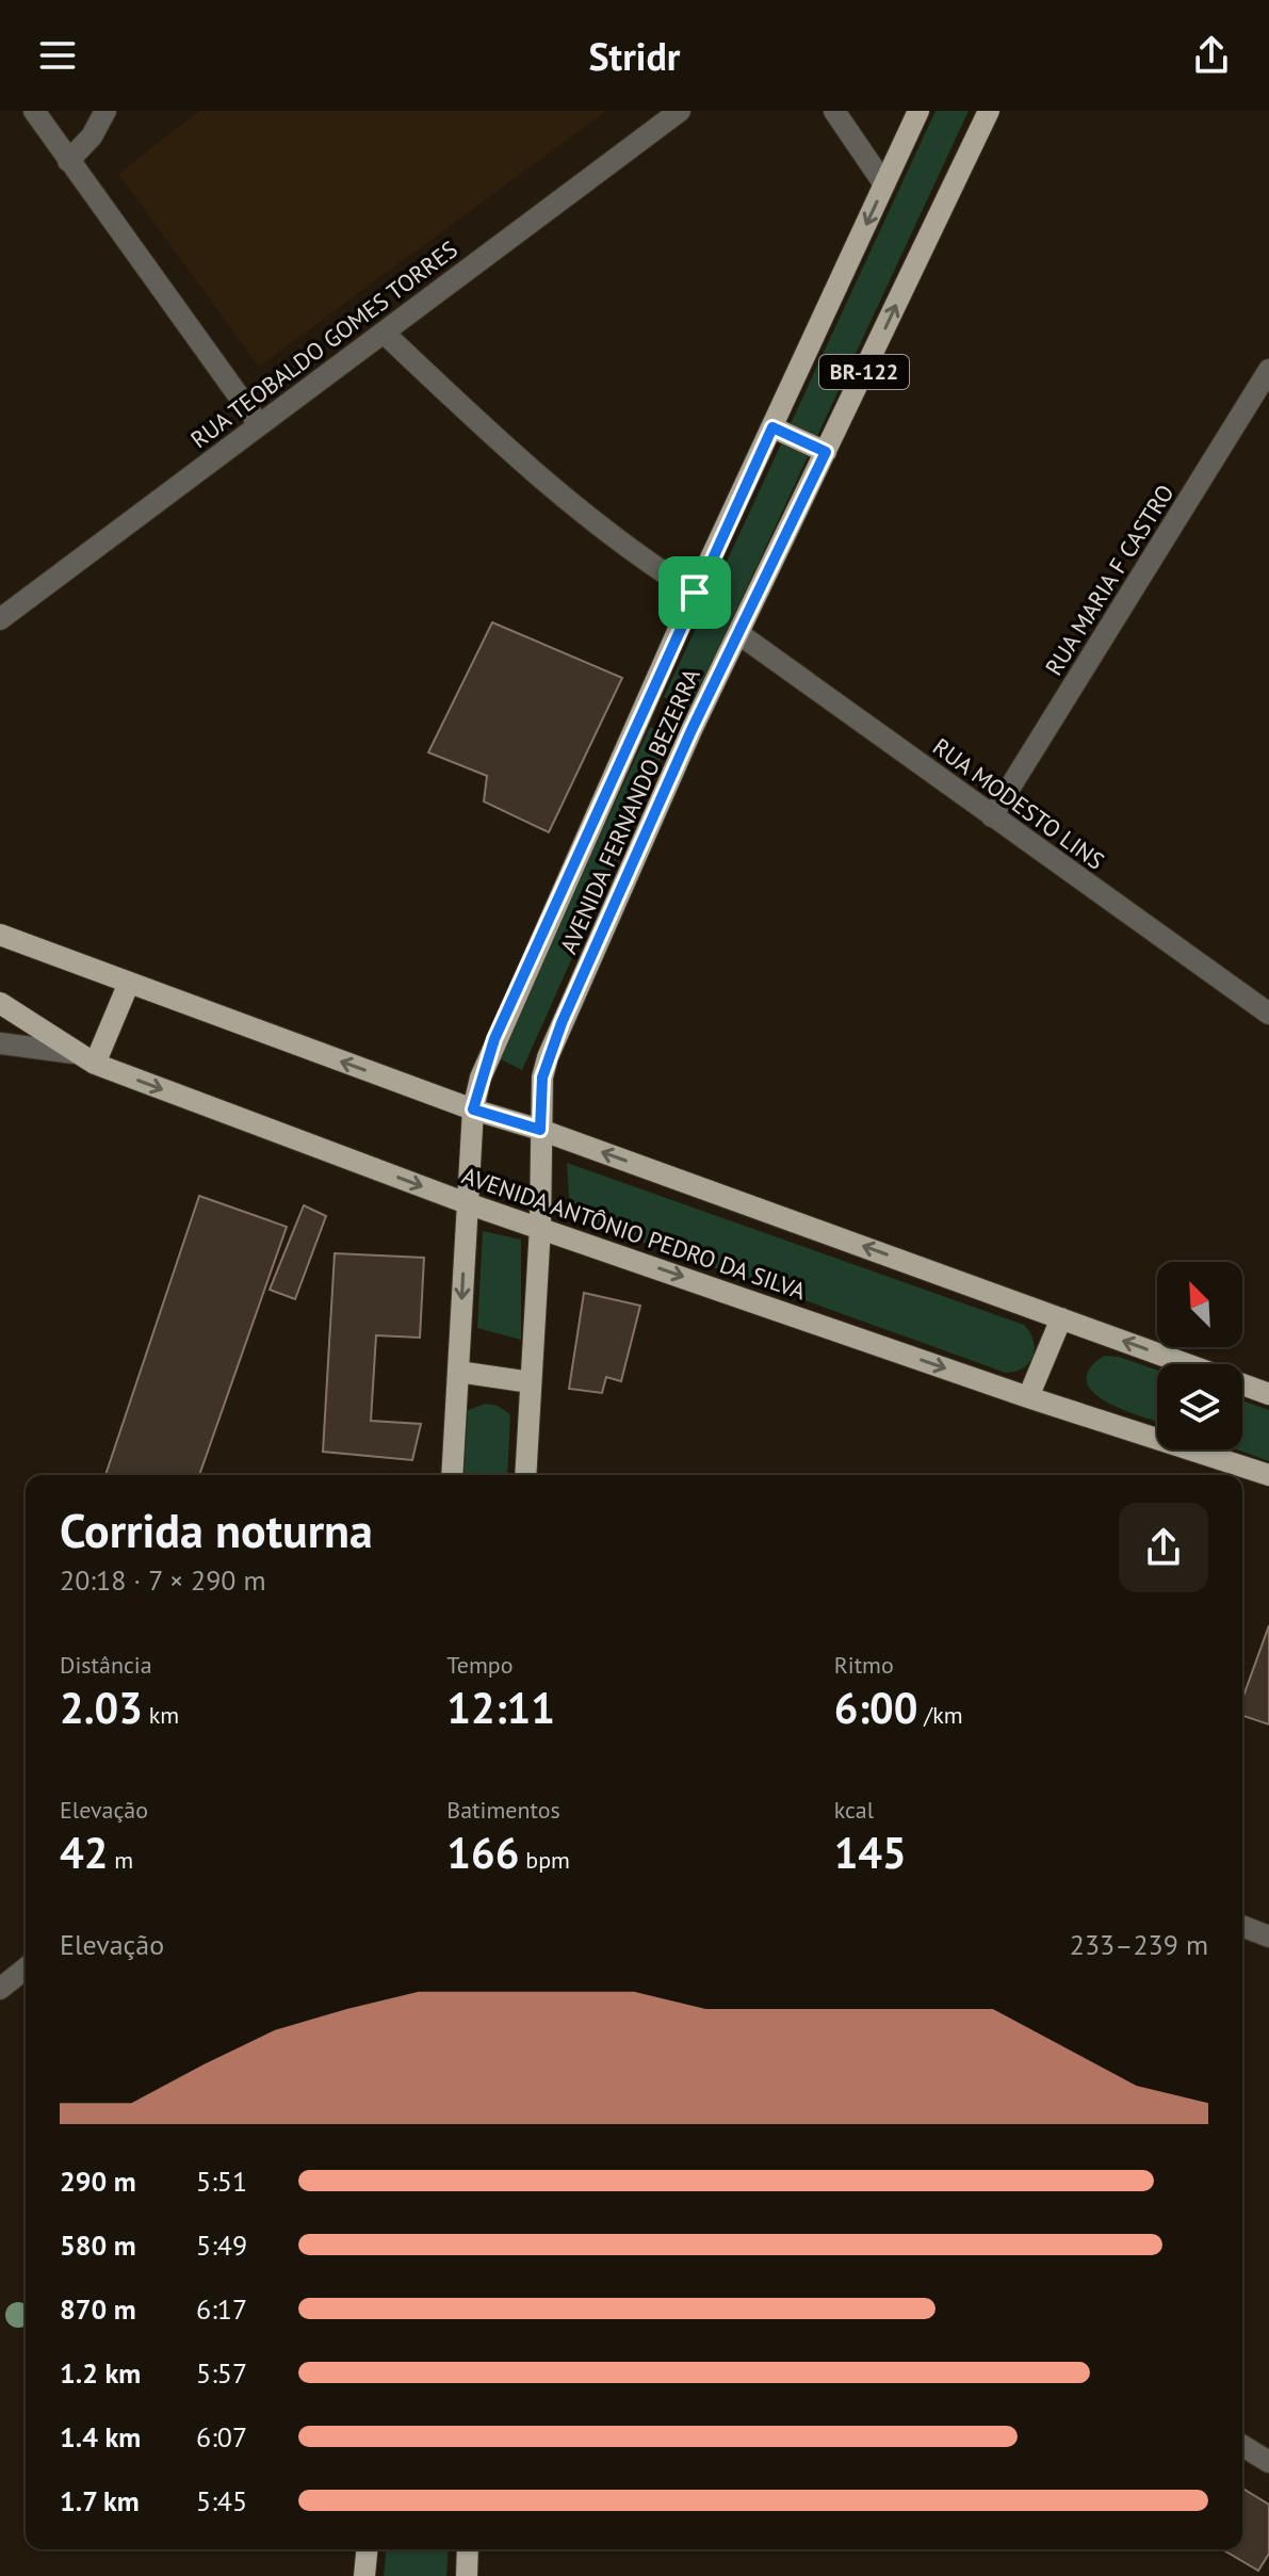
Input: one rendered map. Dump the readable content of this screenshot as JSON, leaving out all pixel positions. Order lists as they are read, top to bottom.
{
  "streets": {
    "main road": ["BR-122", "AVENIDA FERNANDO BEZERRA", "AVENIDA ANTÔNIO PEDRO DA SILVA"],
    "street": ["RUA TEOBALDO GOMES TORRES", "RUA MARIA F CASTRO", "RUA MODESTO LINS"]
  },
  "crossings": [
    ["RUA MARIA F CASTRO", "RUA MODESTO LINS"],
    ["RUA MODESTO LINS", "AVENIDA FERNANDO BEZERRA"],
    ["AVENIDA FERNANDO BEZERRA", "AVENIDA ANTÔNIO PEDRO DA SILVA"]
  ],
  "north": "top left",
  "page": {
    "header": "Stridr",
    "heading": ["Corrida noturna", "20:18 · 7 × 290 m"],
    "stats": [
      ["Distância", "2.03 km"],
      ["Tempo", "12:11"],
      ["Ritmo", "6:00 /km"],
      ["Elevação", "42 m"],
      ["Batimentos", "166 bpm"],
      ["kcal", "145"]
    ],
    "chart": ["Elevação", "233–239 m"],
    "list": [
      {
        "name": "290 m",
        "note": "5:51"
      },
      {
        "name": "580 m",
        "note": "5:49"
      },
      {
        "name": "870 m",
        "note": "6:17"
      },
      {
        "name": "1.2 km",
        "note": "5:57"
      },
      {
        "name": "1.4 km",
        "note": "6:07"
      },
      {
        "name": "1.7 km",
        "note": "5:45"
      }
    ]
  }
}
